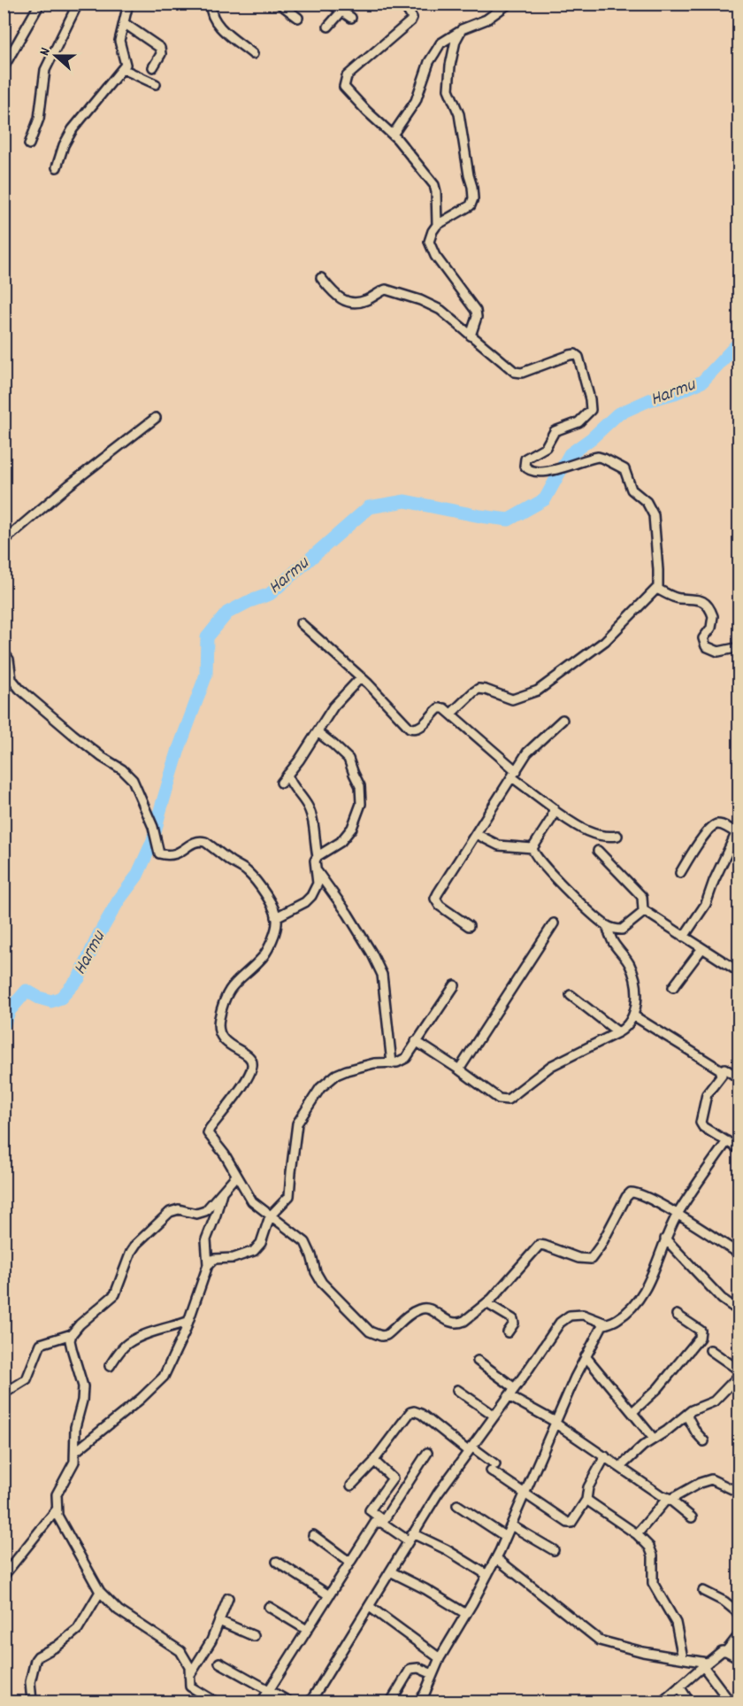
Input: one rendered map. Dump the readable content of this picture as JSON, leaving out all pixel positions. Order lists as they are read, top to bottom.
{
  "water": ["Harmu"],
  "north": "left"
}
